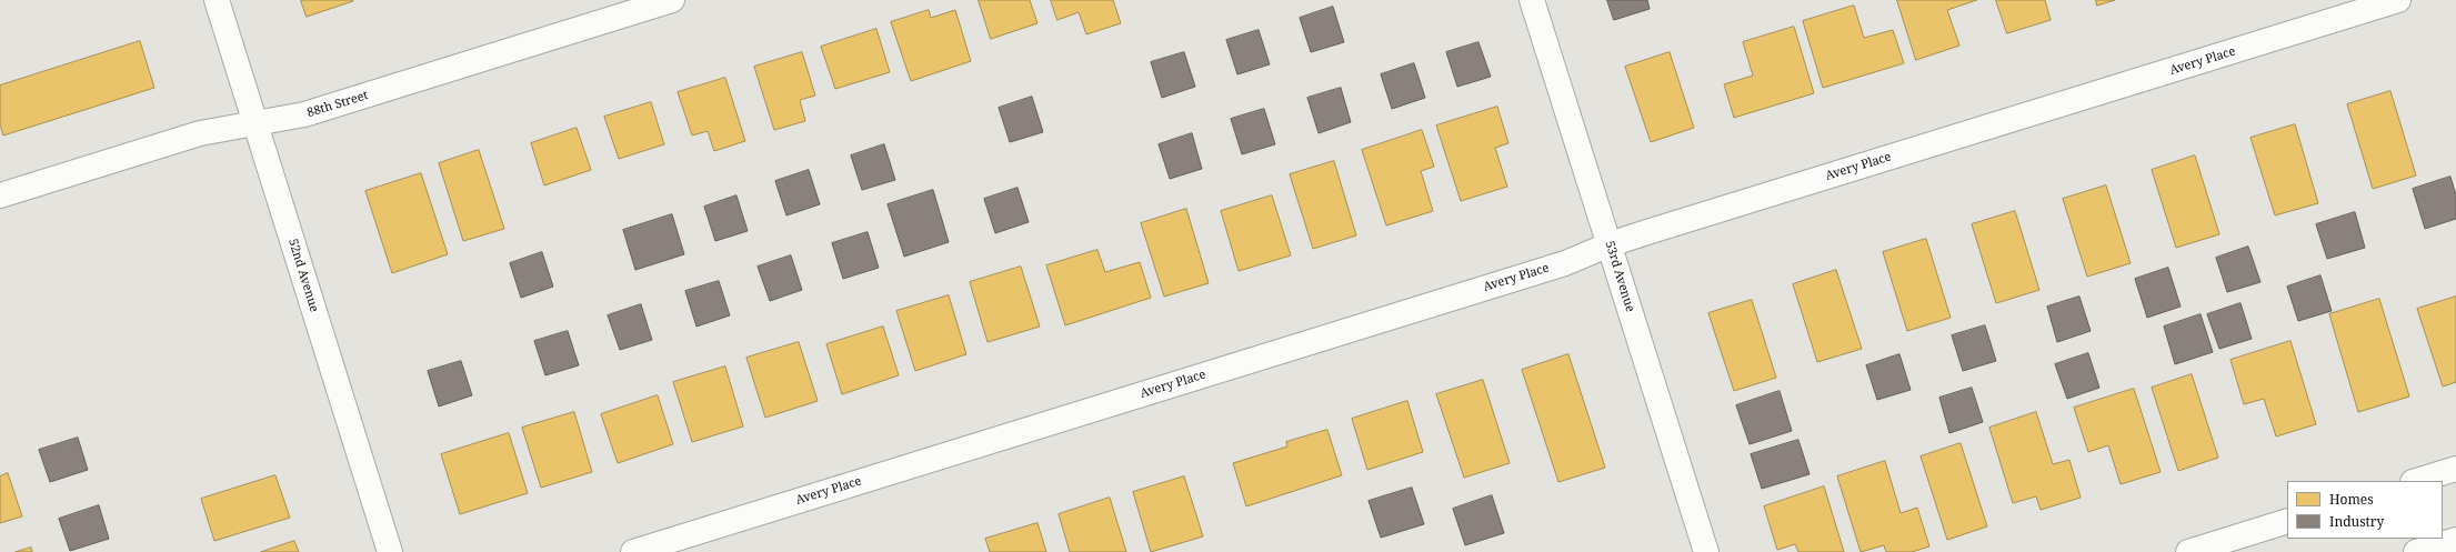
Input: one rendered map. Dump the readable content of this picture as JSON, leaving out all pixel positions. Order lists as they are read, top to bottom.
{
  "streets": {
    "street": [
      "Avery Place",
      "88th Street",
      "52nd Avenue",
      "53rd Avenue"
    ]
  },
  "crossings": [
    ["Avery Place", "53rd Avenue"],
    ["88th Street", "52nd Avenue"]
  ],
  "legend": ["Homes", "Industry"]
}
